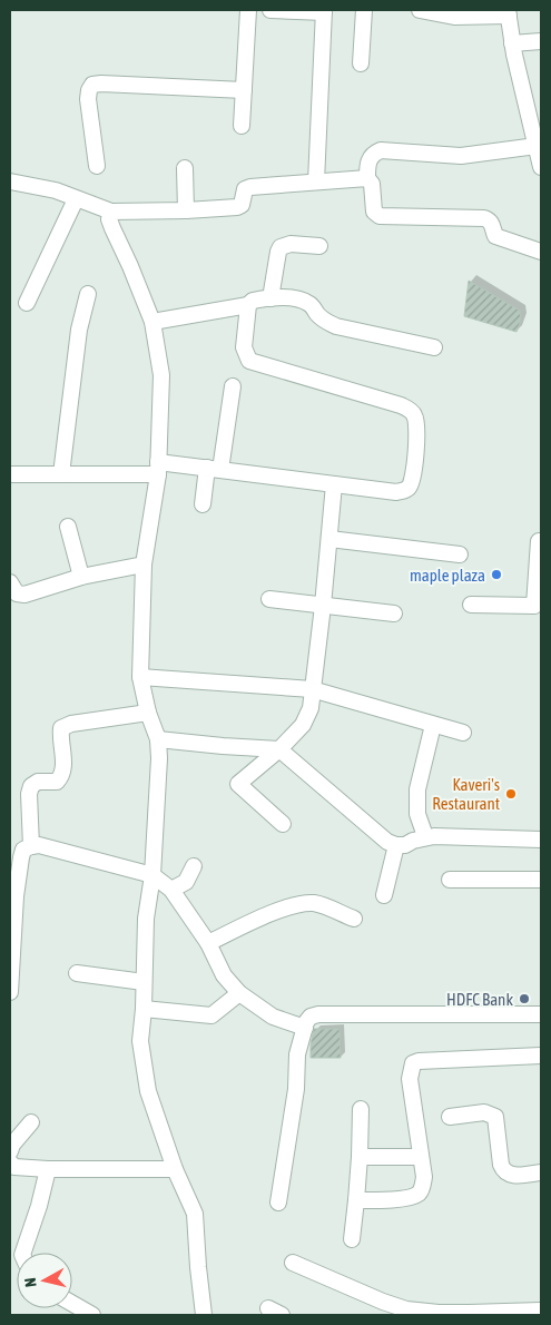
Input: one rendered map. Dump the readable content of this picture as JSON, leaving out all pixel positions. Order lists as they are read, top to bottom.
{
  "places": ["maple plaza", "Kaveri's Restaurant", "HDFC Bank"],
  "north": "left"
}
